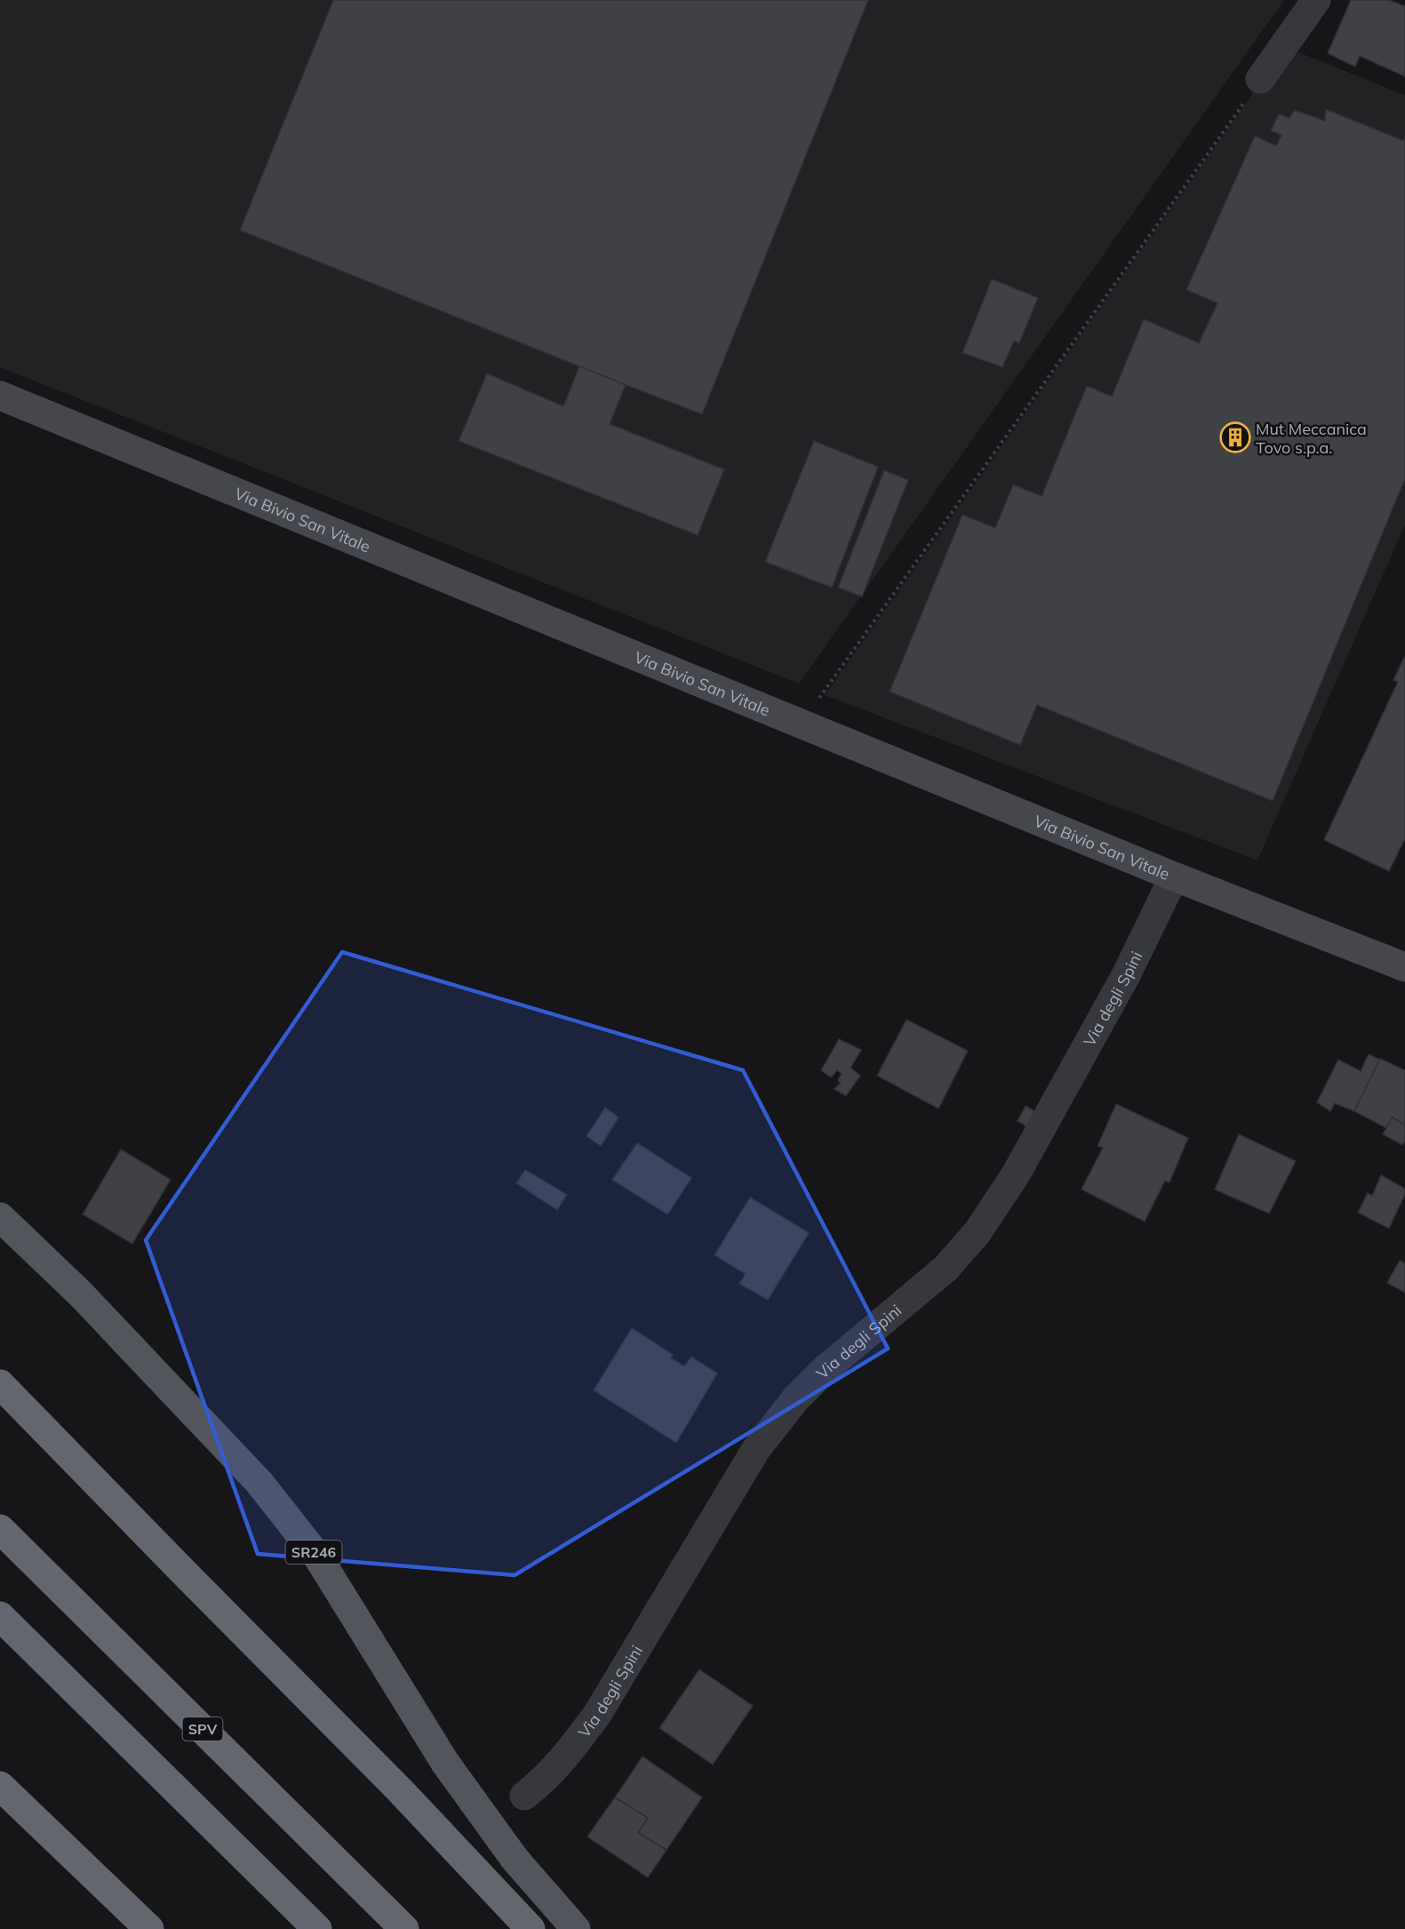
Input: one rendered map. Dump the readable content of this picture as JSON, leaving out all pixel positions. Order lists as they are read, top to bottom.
{
  "streets": {
    "highway": ["SPV"],
    "main road": ["Via Bivio San Vitale", "SR246"],
    "street": ["Via degli Spini"]
  },
  "crossings": [
    ["Via Bivio San Vitale", "Via degli Spini"]
  ],
  "places": {
    "building": ["Mut Meccanica Tovo s.p.a."]
  }
}
